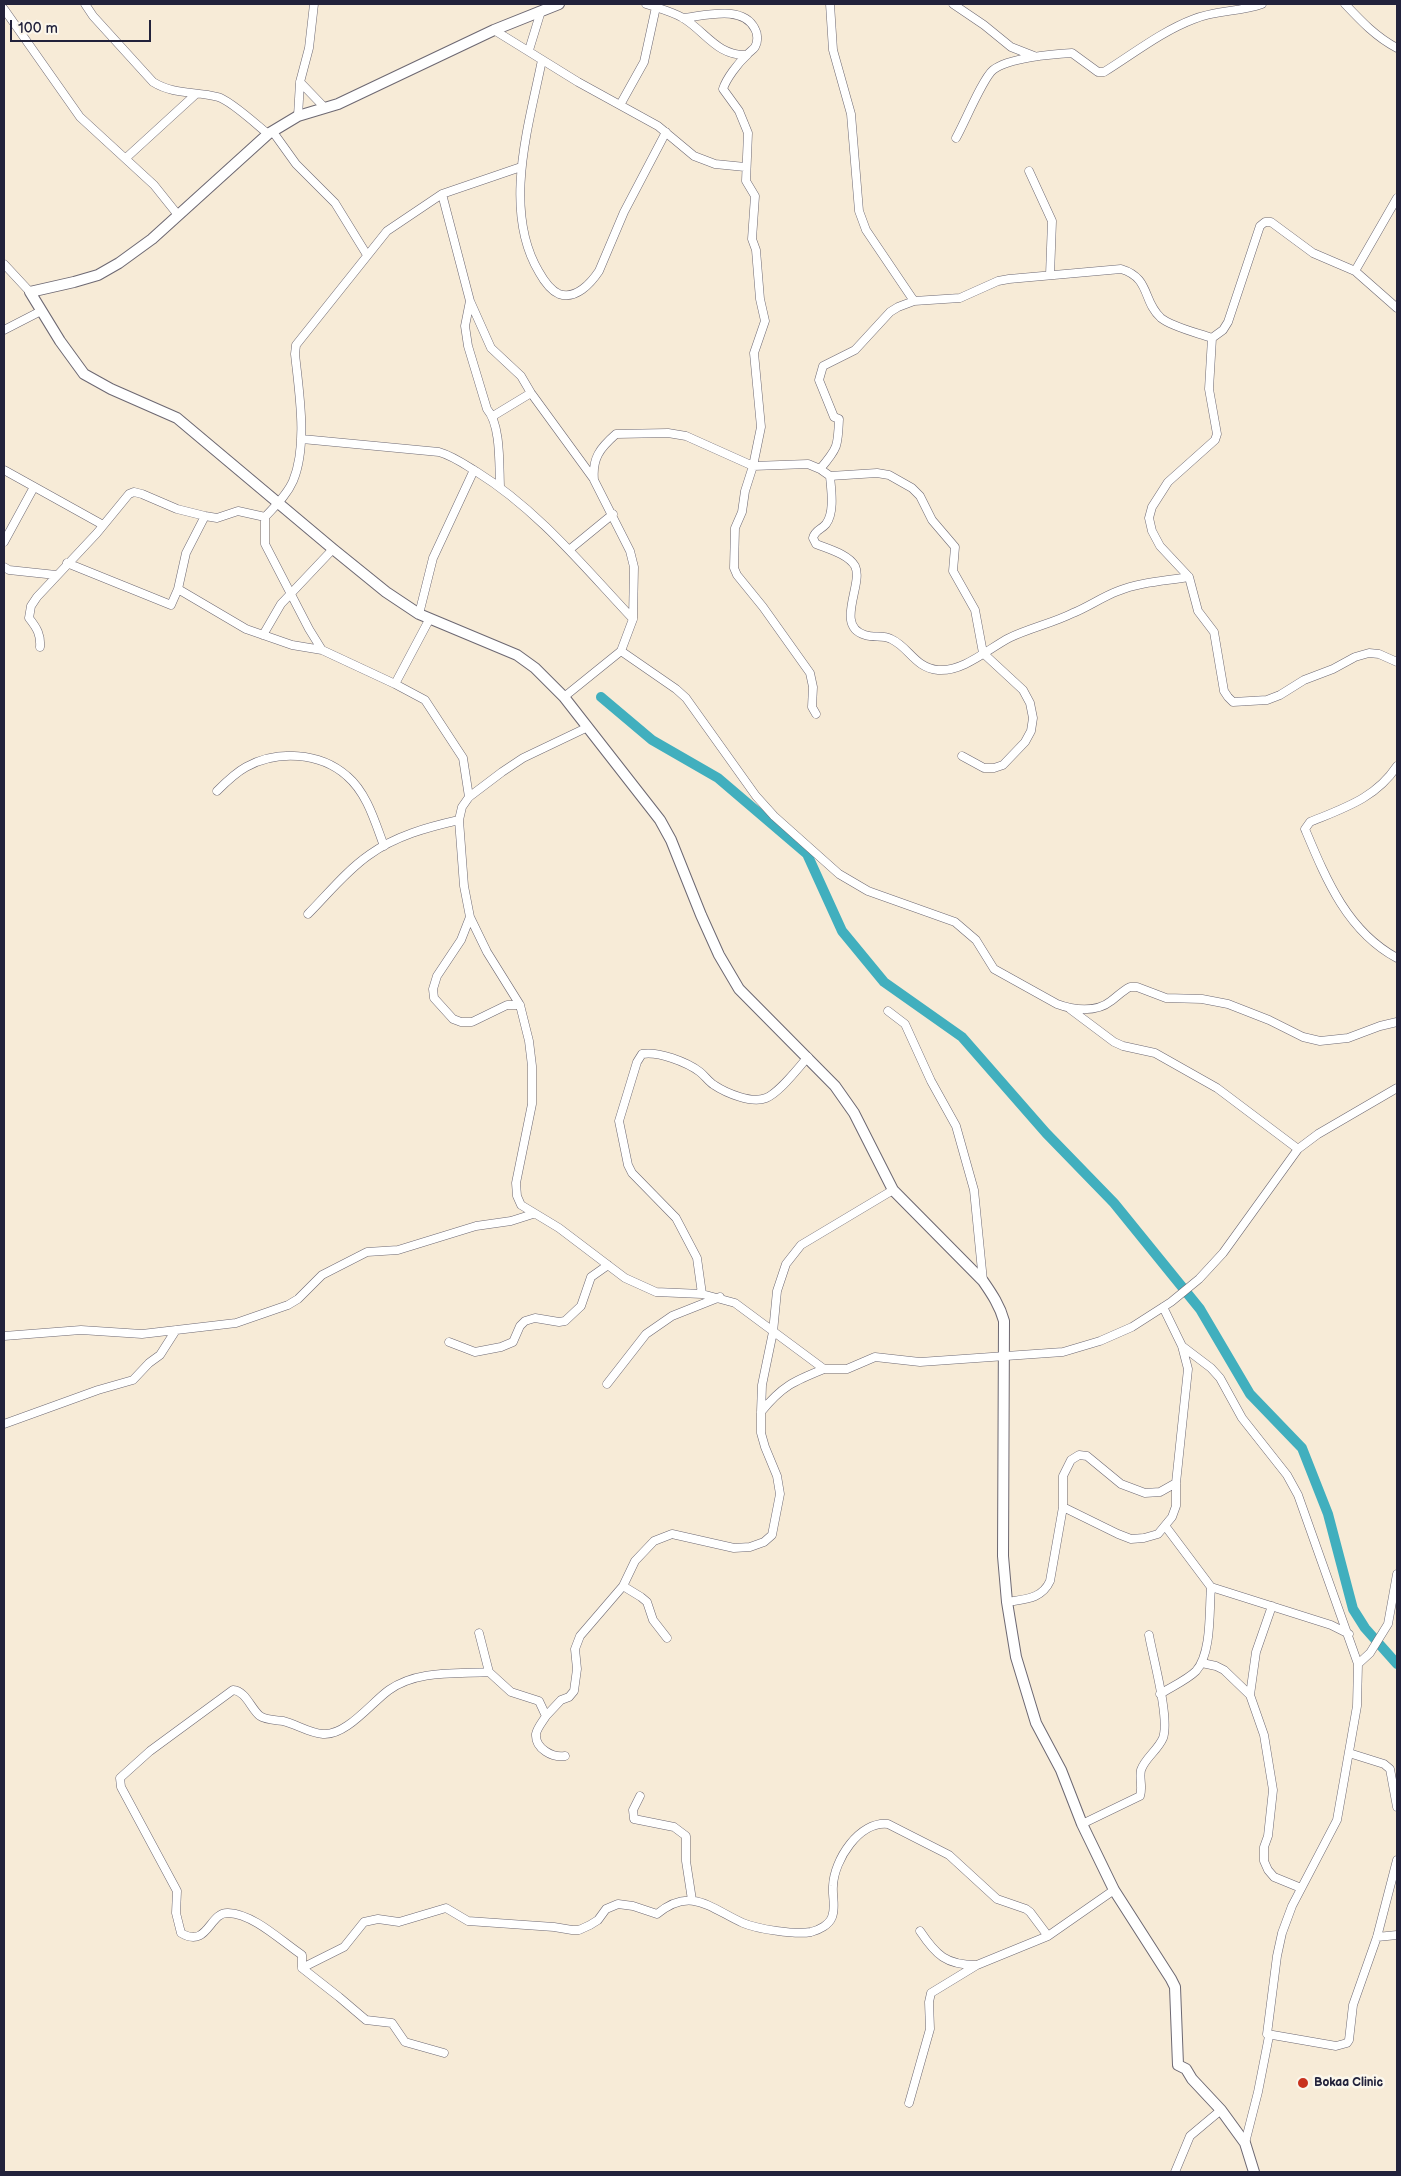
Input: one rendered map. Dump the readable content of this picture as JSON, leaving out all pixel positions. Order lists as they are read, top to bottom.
{
  "places": ["Bokaa Clinic"],
  "scale_bar": "100 m"
}
